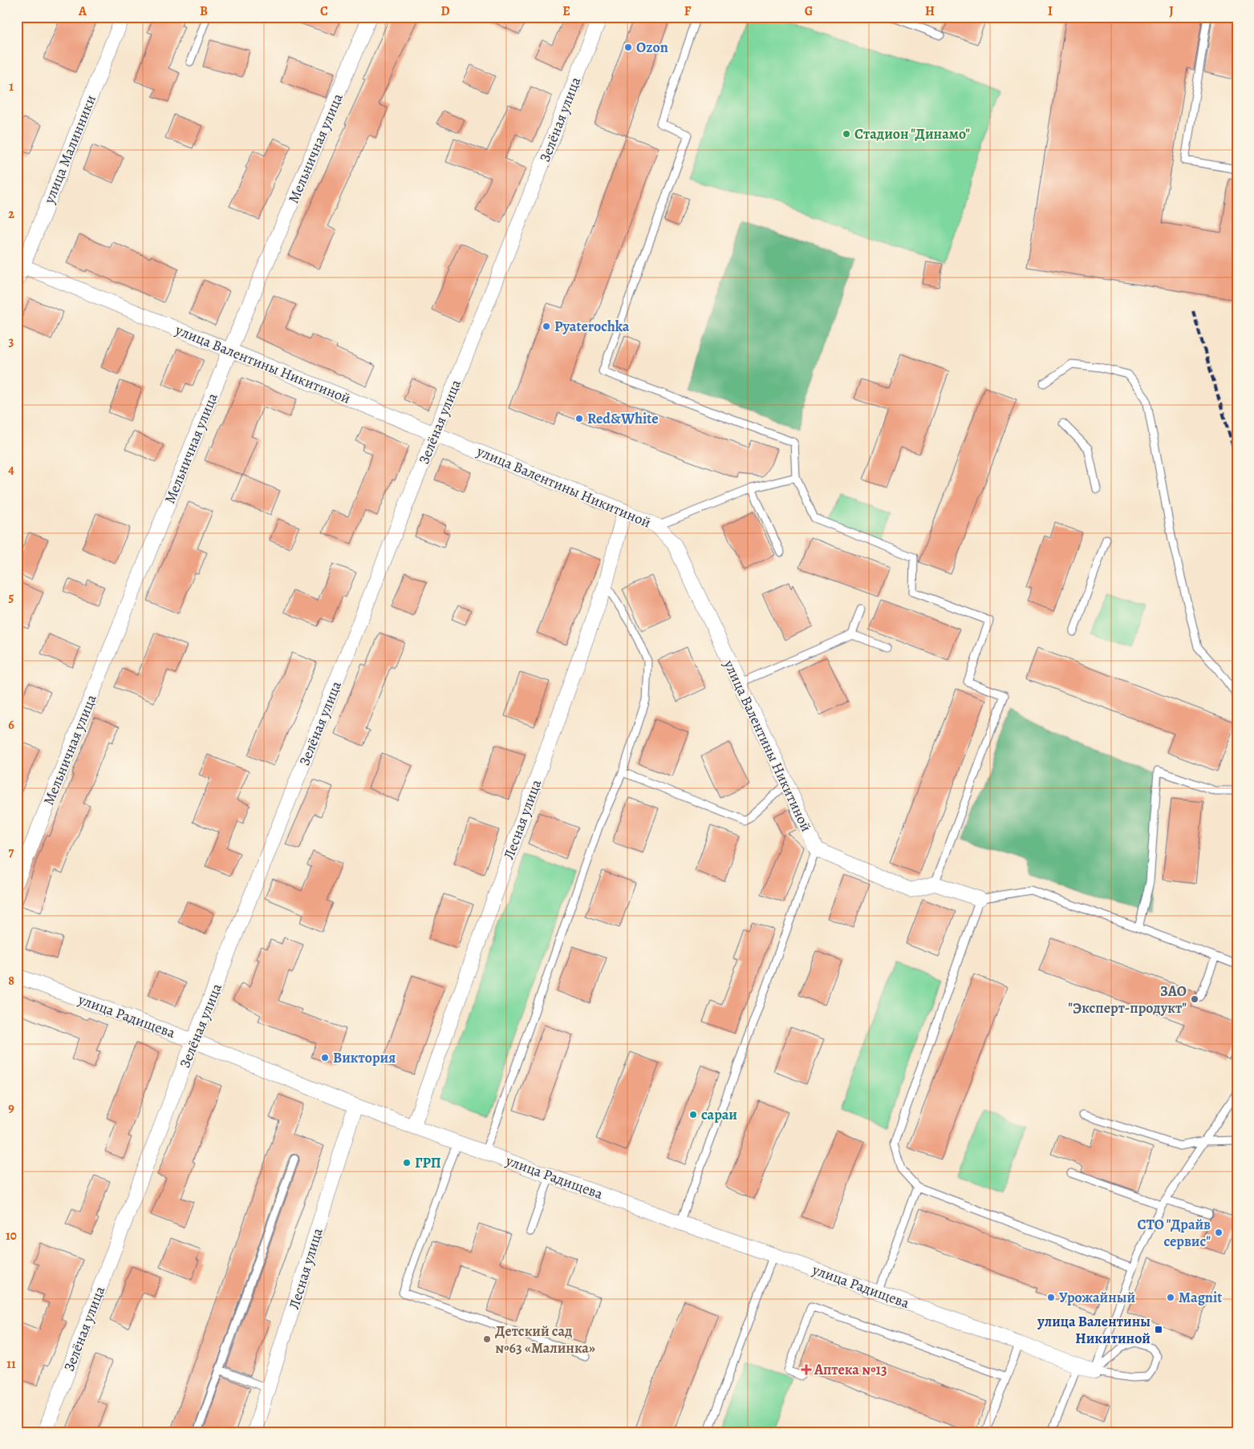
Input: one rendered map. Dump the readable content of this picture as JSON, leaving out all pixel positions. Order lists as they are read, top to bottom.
{
  "streets": {
    "street": [
      "Зелёная улица",
      "Мельничная улица",
      "улица Малинники",
      "улица Валентины Никитиной",
      "Лесная улица",
      "улица Радищева"
    ]
  },
  "crossings": [
    ["Зелёная улица", "улица Валентины Никитиной"],
    ["Зелёная улица", "улица Радищева"],
    ["Мельничная улица", "улица Валентины Никитиной"],
    ["улица Малинники", "улица Валентины Никитиной"],
    ["улица Валентины Никитиной", "Лесная улица"],
    ["Лесная улица", "улица Радищева"]
  ],
  "places": {
    "other": [
      "Ozon",
      "Стадион \"Динамо\"",
      "Pyaterochka",
      "Red&White",
      "ЗАО \"Эксперт-продукт\"",
      "Виктория",
      "сараи",
      "ГРП",
      "СТО \"Драйв сервис\"",
      "Урожайный",
      "Magnit",
      "Детский сад №63 «Малинка»"
    ],
    "transit": ["улица Валентины Никитиной"],
    "health": ["Аптека №13"]
  },
  "grid": {
    "columns": [
      "A",
      "B",
      "C",
      "D",
      "E",
      "F",
      "G",
      "H",
      "I",
      "J"
    ],
    "rows": [
      "1",
      "2",
      "3",
      "4",
      "5",
      "6",
      "7",
      "8",
      "9",
      "10",
      "11"
    ]
  }
}
